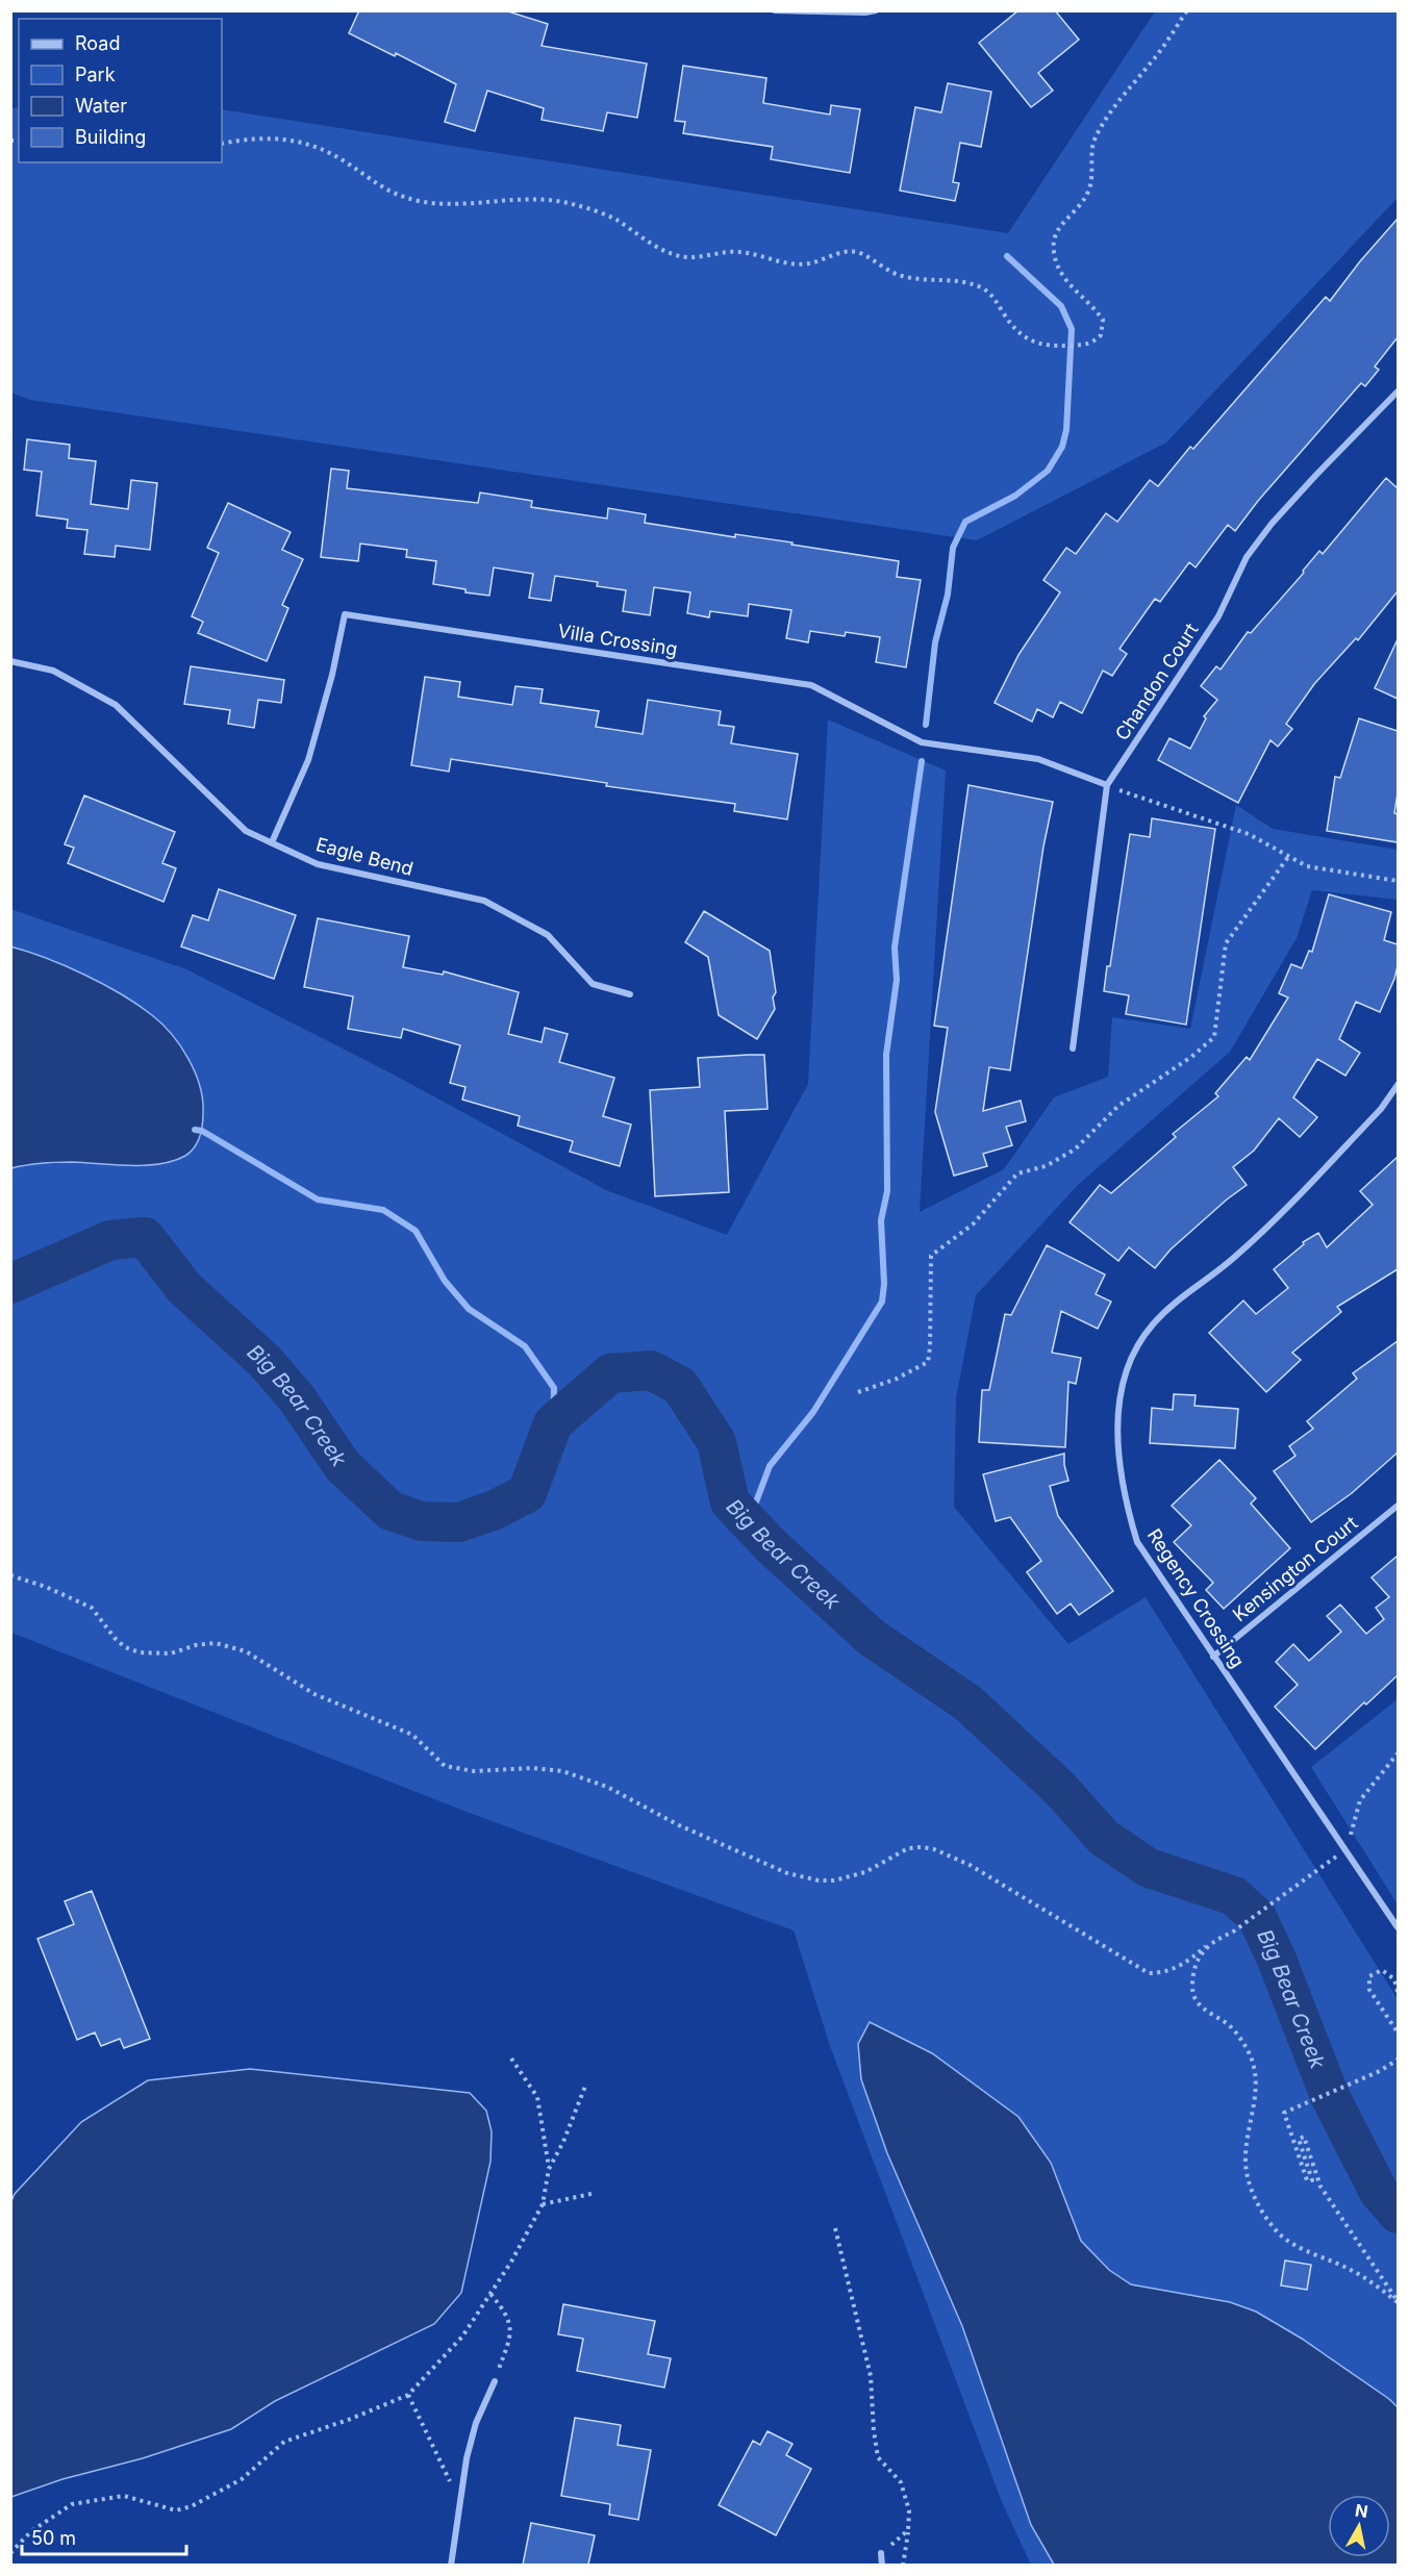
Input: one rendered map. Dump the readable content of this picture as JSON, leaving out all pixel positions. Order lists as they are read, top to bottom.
{
  "streets": {
    "street": [
      "Villa Crossing",
      "Chandon Court",
      "Eagle Bend",
      "Kensington Court",
      "Regency Crossing"
    ]
  },
  "crossings": [
    ["Villa Crossing", "Chandon Court"],
    ["Villa Crossing", "Eagle Bend"],
    ["Kensington Court", "Regency Crossing"]
  ],
  "water": ["Big Bear Creek"],
  "legend": [
    "Road",
    "Park",
    "Water",
    "Building"
  ],
  "scale_bar": "50 m",
  "north": "top"
}
